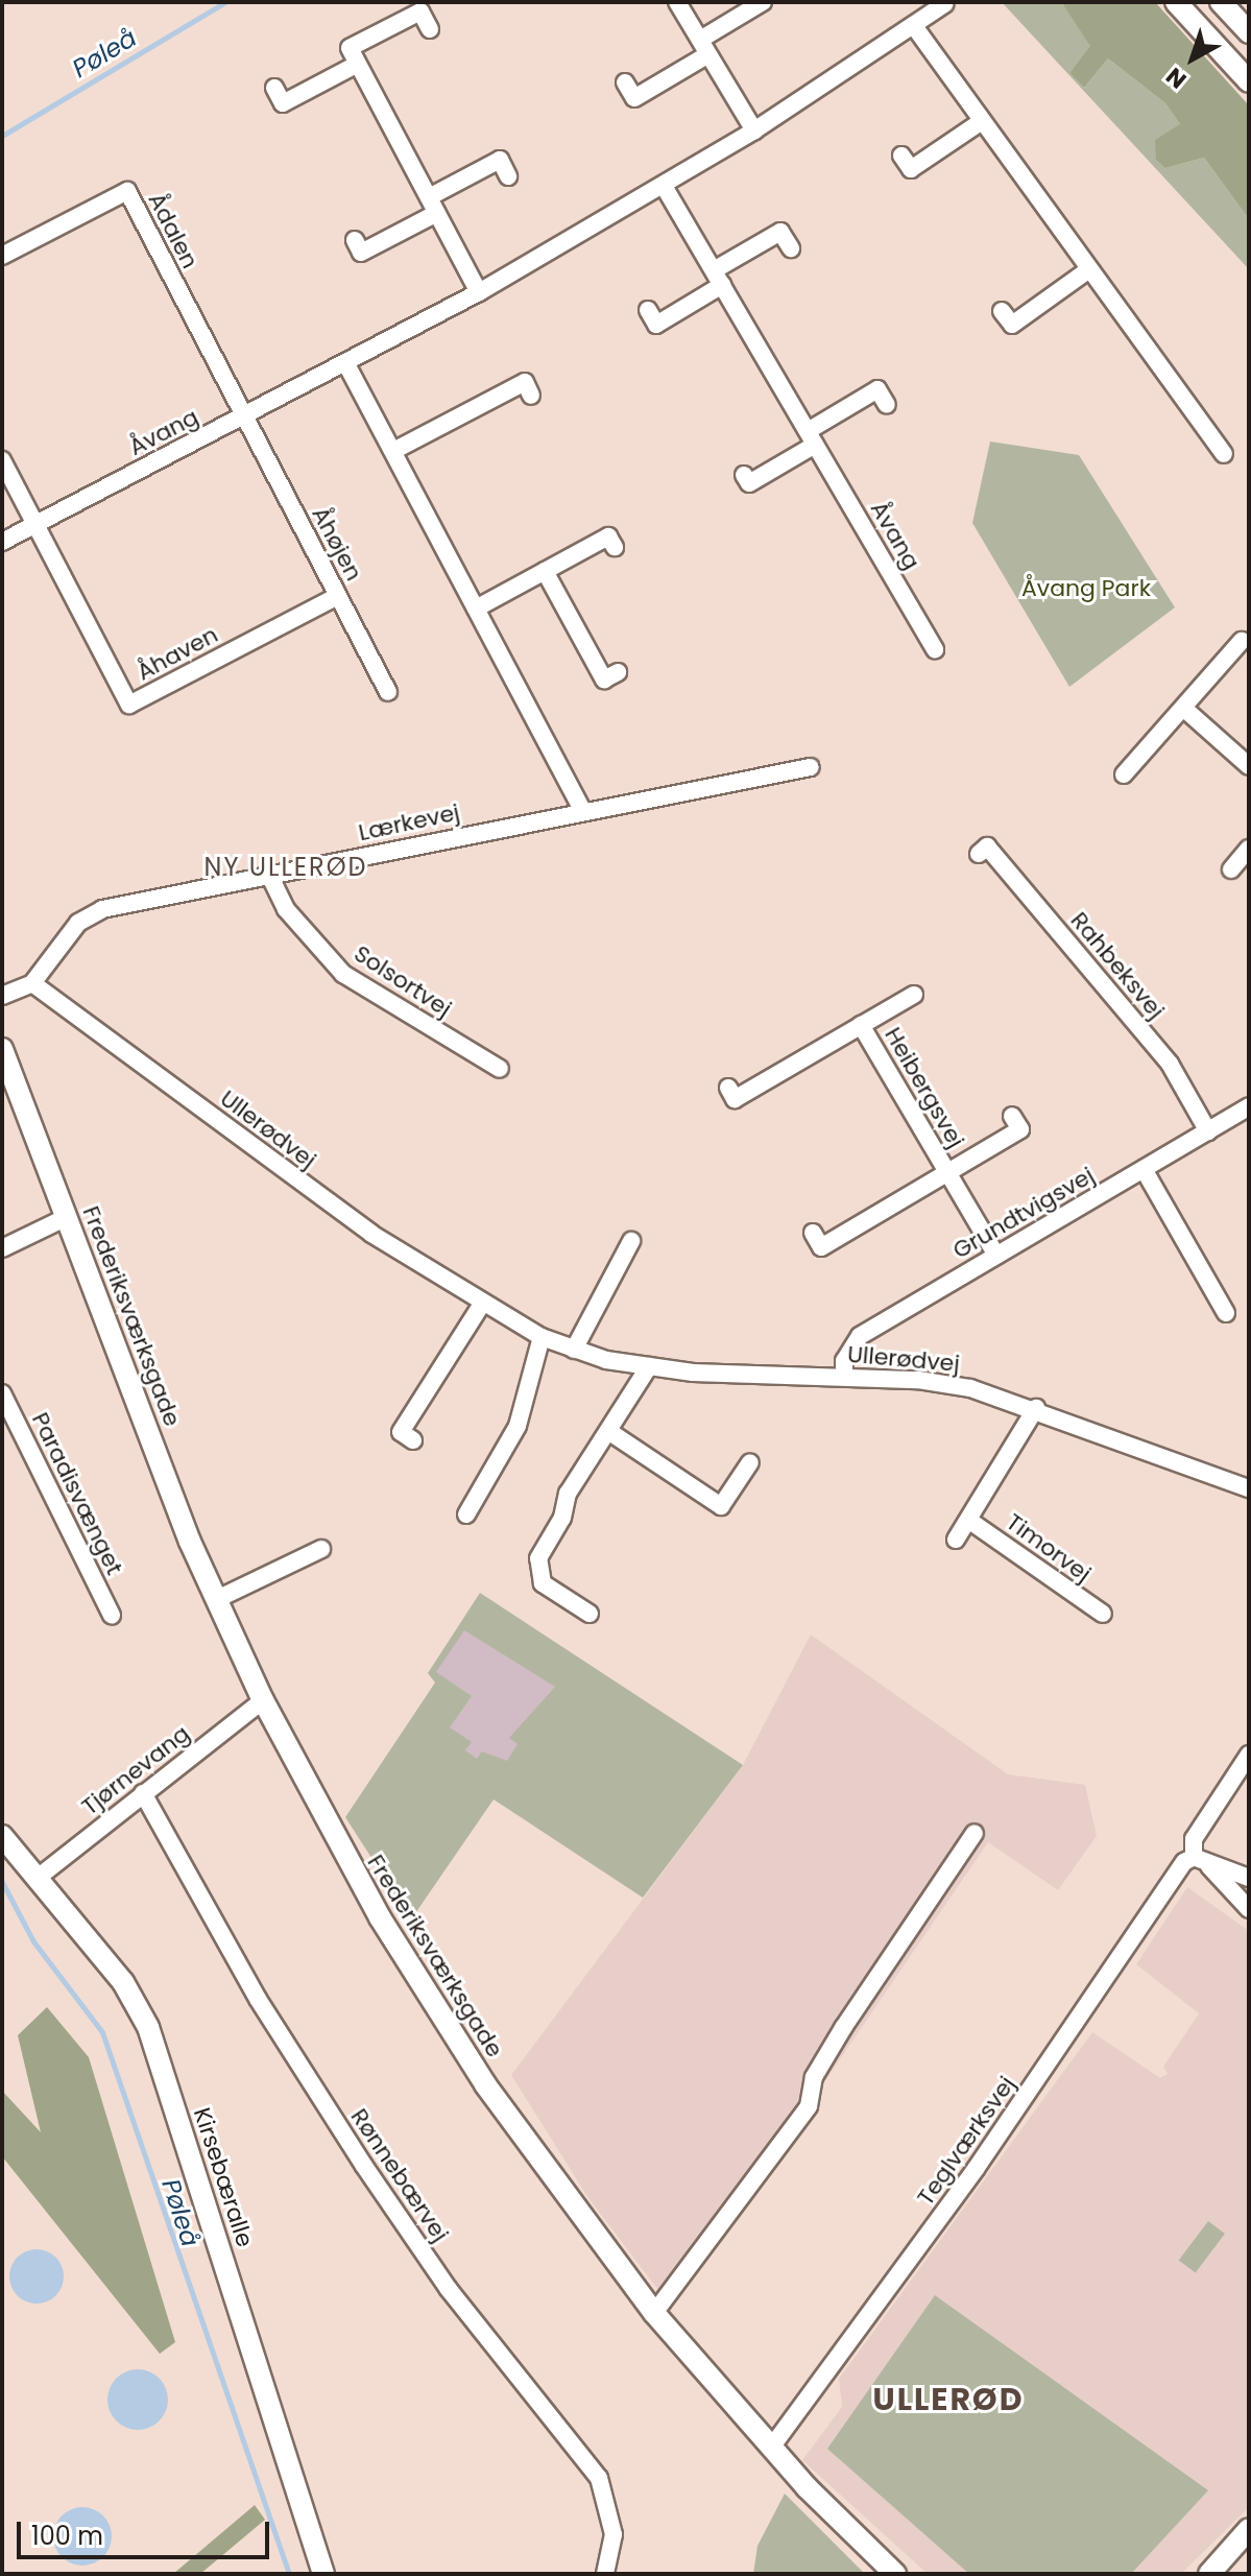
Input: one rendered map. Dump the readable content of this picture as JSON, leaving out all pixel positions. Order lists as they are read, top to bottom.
{
  "streets": {
    "street": [
      "Ådalen",
      "Åvang",
      "Åhøjen",
      "Åhaven",
      "Lærkevej",
      "Rahbeksvej",
      "Solsortvej",
      "Heibergsvej",
      "Ullerødvej",
      "Grundtvigsvej",
      "Frederiksværksgade",
      "Paradisvænget",
      "Timorvej",
      "Tjørnevang",
      "Teglværksvej",
      "Rønnebærvej",
      "Kirsebæralle"
    ]
  },
  "crossings": [
    ["Ådalen", "Åvang"],
    ["Ådalen", "Åhøjen"],
    ["Åvang", "Åhøjen"],
    ["Åvang", "Åhaven"],
    ["Åhøjen", "Åhaven"],
    ["Lærkevej", "Solsortvej"],
    ["Lærkevej", "Ullerødvej"],
    ["Rahbeksvej", "Grundtvigsvej"],
    ["Heibergsvej", "Grundtvigsvej"],
    ["Ullerødvej", "Grundtvigsvej"],
    ["Ullerødvej", "Timorvej"],
    ["Frederiksværksgade", "Tjørnevang"],
    ["Frederiksværksgade", "Teglværksvej"],
    ["Tjørnevang", "Rønnebærvej"],
    ["Tjørnevang", "Kirsebæralle"]
  ],
  "districts": ["NY ULLERØD", "ULLERØD"],
  "water": ["Pøleå"],
  "parks": ["Åvang Park"],
  "scale_bar": "100 m",
  "north": "bottom left"
}
